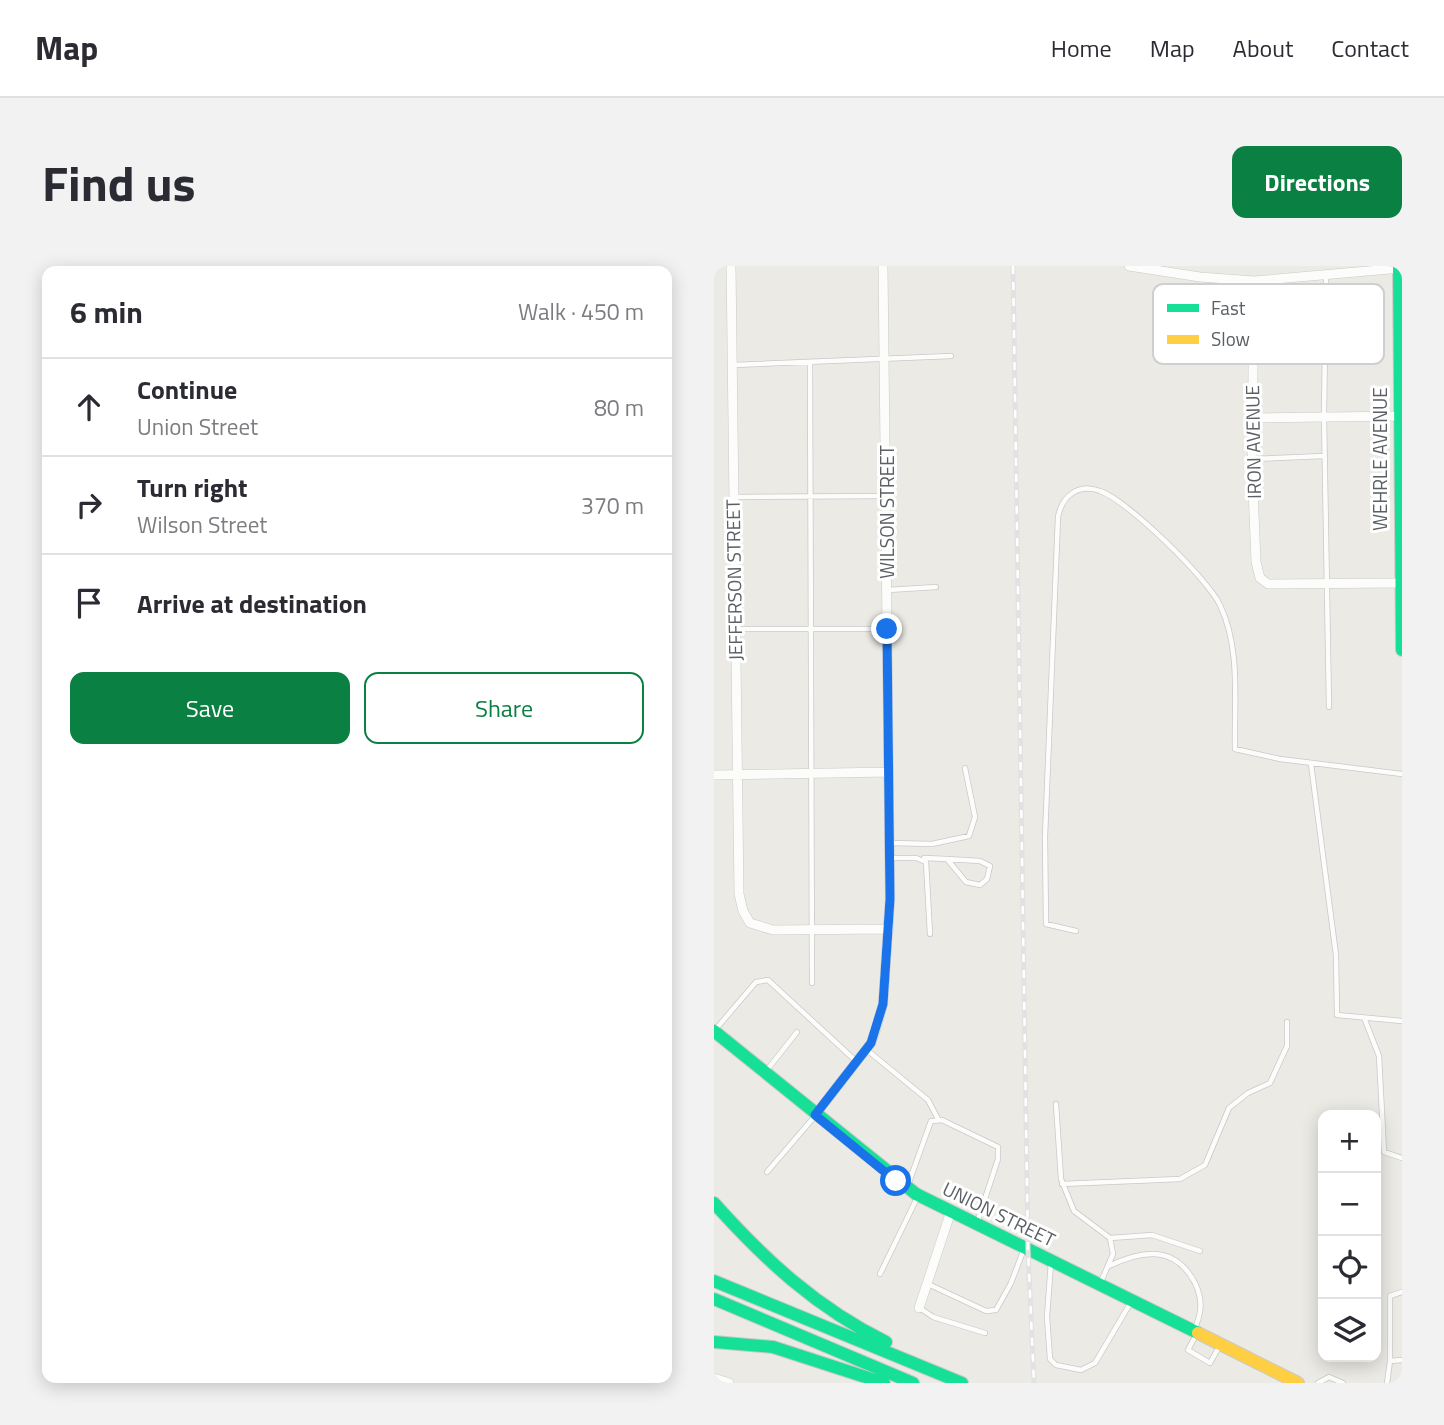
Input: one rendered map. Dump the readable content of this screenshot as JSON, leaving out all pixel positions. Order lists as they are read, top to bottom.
{
  "streets": {
    "main road": ["WEHRLE AVENUE", "UNION STREET"],
    "street": ["IRON AVENUE", "WILSON STREET", "JEFFERSON STREET"]
  },
  "crossings": [
    ["WILSON STREET", "UNION STREET"]
  ],
  "legend": ["Fast", "Slow"],
  "page": {
    "header": "Map",
    "nav": [
      "Home",
      "Map",
      "About",
      "Contact"
    ],
    "title": "Find us",
    "buttons": [
      "Directions",
      ["Save", "Share"]
    ],
    "heading": ["6 min", "Walk · 450 m"],
    "list": [
      ["Continue", "Union Street", "80 m"],
      ["Turn right", "Wilson Street", "370 m"],
      "Arrive at destination"
    ],
    "map_buttons": ["+", "−"]
  }
}
